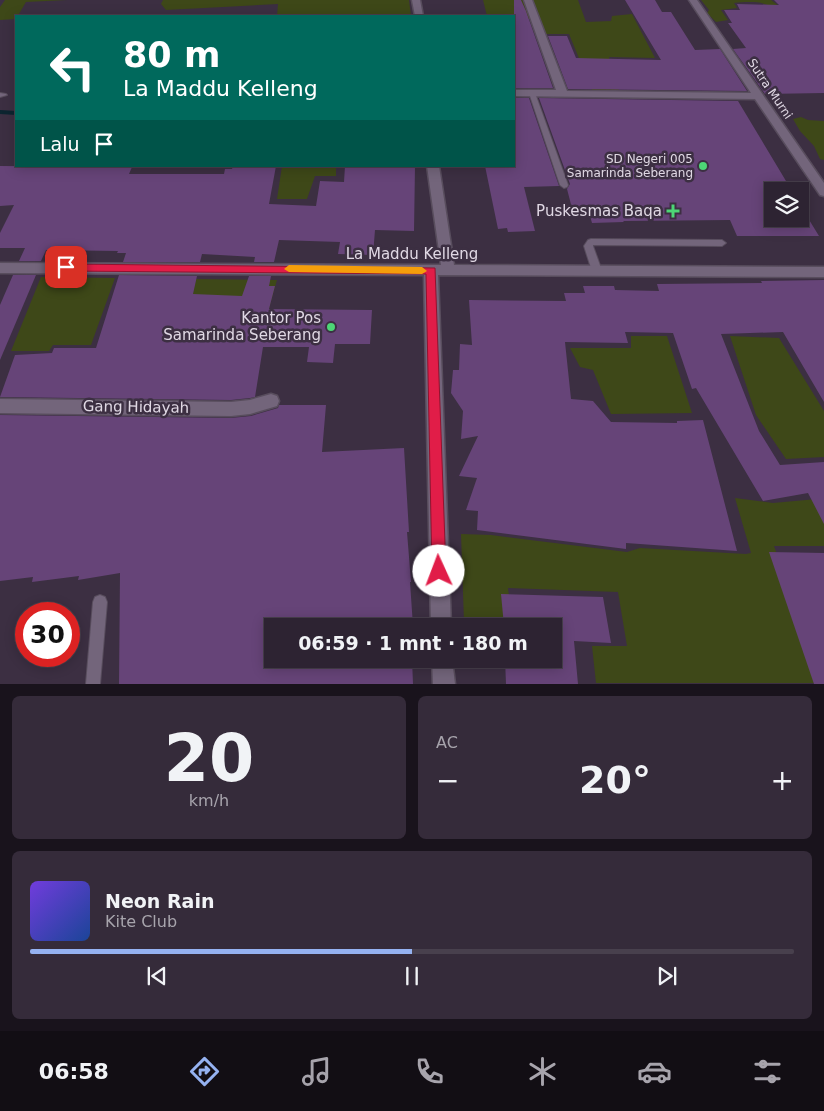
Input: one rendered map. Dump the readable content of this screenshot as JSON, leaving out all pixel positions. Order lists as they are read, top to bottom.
{
  "streets": {
    "street": ["Sutra Murni", "La Maddu Kelleng", "Gang Hidayah"]
  },
  "places": {
    "other": ["SD Negeri 005 Samarinda Seberang", "Kantor Pos Samarinda Seberang"],
    "health": ["Puskesmas Baqa"]
  },
  "page": {
    "turn": ["80 m", "La Maddu Kelleng"],
    "then": "Lalu",
    "limit": "30",
    "trip": "06:59 · 1 mnt · 180 m",
    "tile": [
      ["20", "km/h"],
      "AC"
    ],
    "heat": ["−", "20°", "+"],
    "song": ["Neon Rain", "Kite Club"],
    "tabs": "06:58"
  }
}
